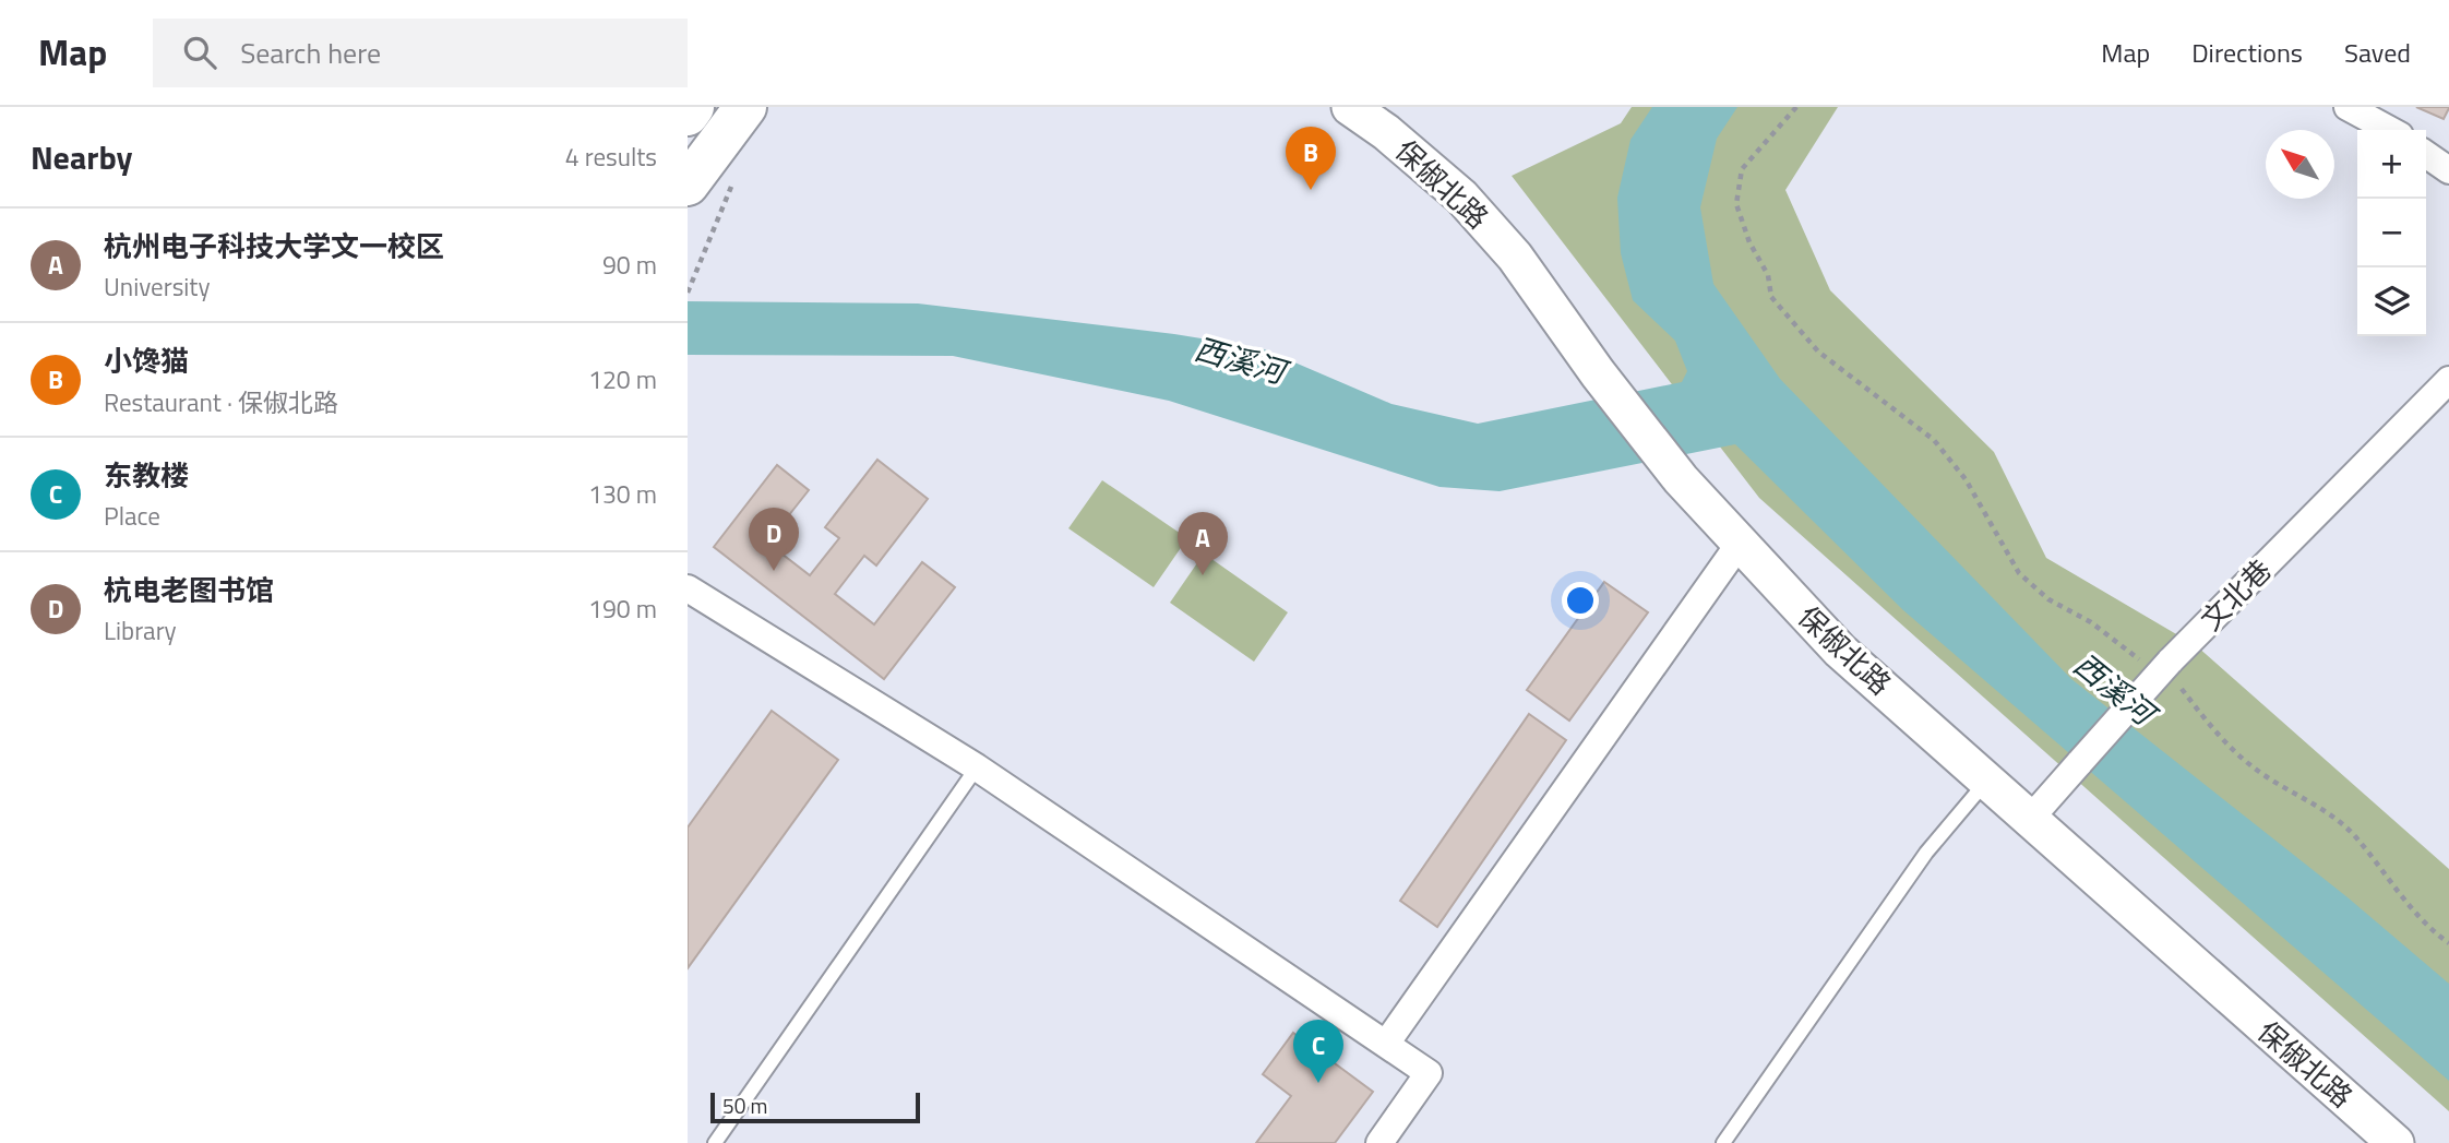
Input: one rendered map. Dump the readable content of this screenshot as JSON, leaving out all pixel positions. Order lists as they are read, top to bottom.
{
  "streets": {
    "main road": ["保俶北路"],
    "street": ["文北巷"]
  },
  "crossings": [
    ["保俶北路", "文北巷"]
  ],
  "water": ["西溪河"],
  "scale_bar": "50 m",
  "north": "top left",
  "page": {
    "header": "Map",
    "search": "Search here",
    "nav": ["Map", "Directions", "Saved"],
    "heading": ["Nearby", "4 results"],
    "pins": [
      "B",
      "D",
      "A",
      "C"
    ],
    "map_buttons": ["+", "−"],
    "list": [
      {
        "mark": "A",
        "name": "杭州电子科技大学文一校区",
        "note": "University",
        "value": "90 m"
      },
      {
        "mark": "B",
        "name": "小馋猫",
        "note": "Restaurant · 保俶北路",
        "value": "120 m"
      },
      {
        "mark": "C",
        "name": "东教楼",
        "note": "Place",
        "value": "130 m"
      },
      {
        "mark": "D",
        "name": "杭电老图书馆",
        "note": "Library",
        "value": "190 m"
      }
    ],
    "scale": "50 m"
  }
}
